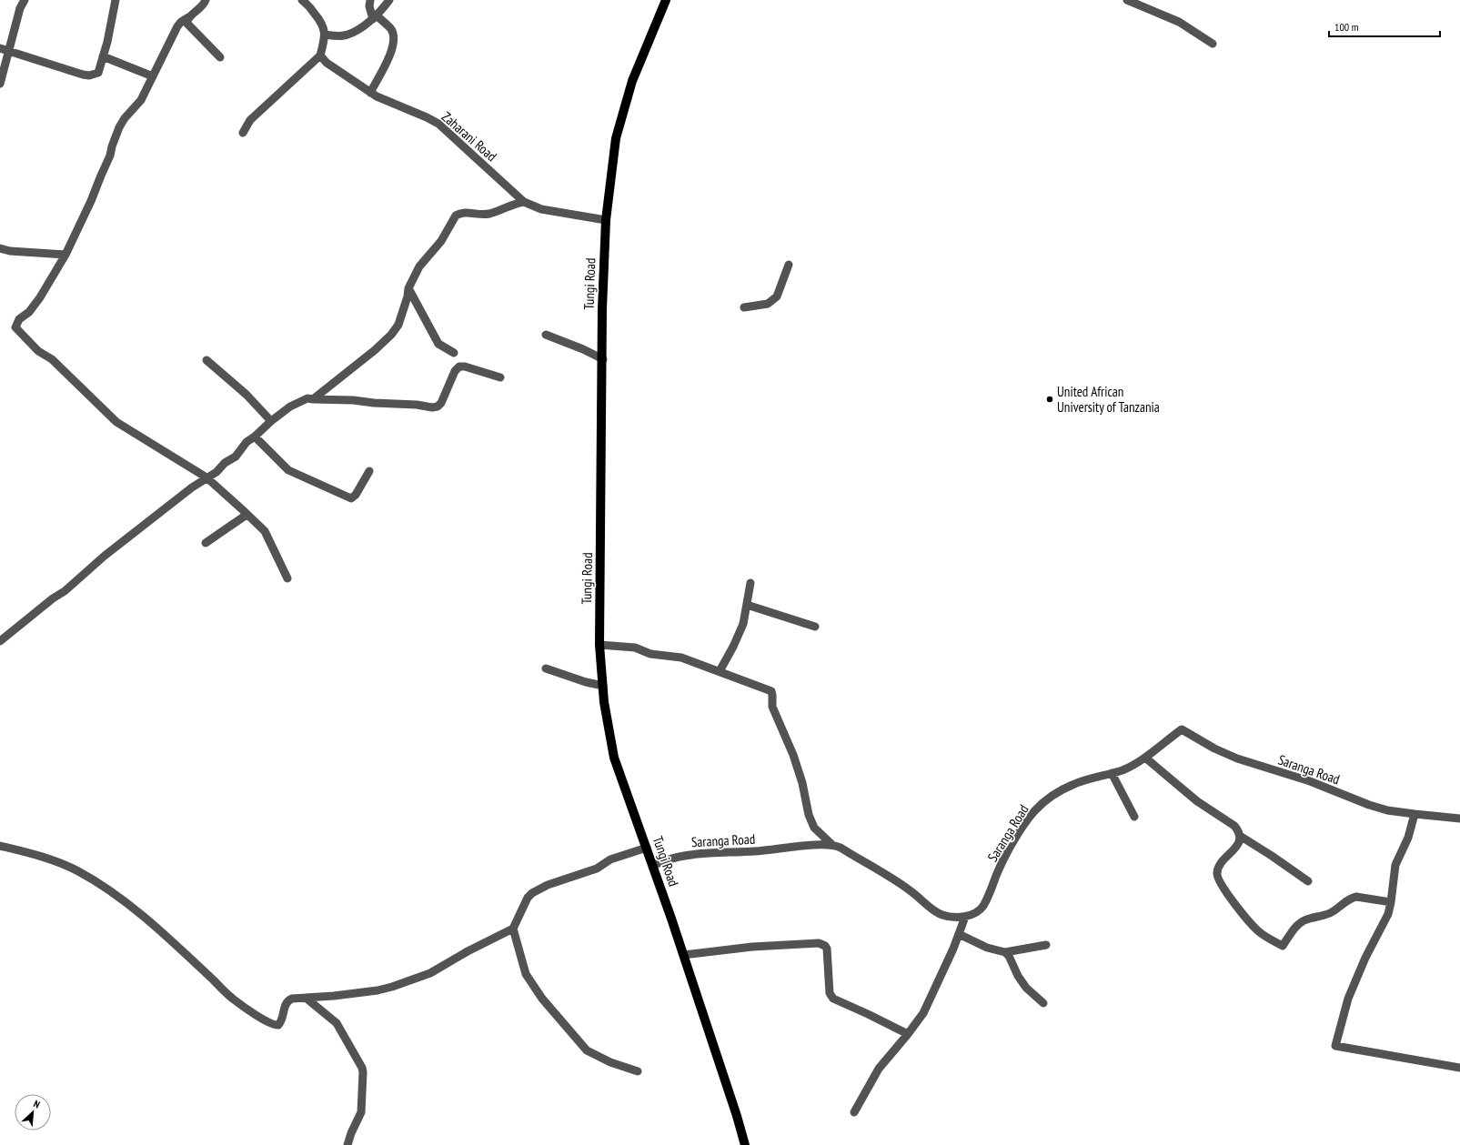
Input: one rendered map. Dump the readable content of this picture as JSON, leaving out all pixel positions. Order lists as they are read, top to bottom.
{
  "streets": {
    "main road": ["Tungi Road"],
    "street": ["Zaharani Road", "Saranga Road"]
  },
  "crossings": [
    ["Zaharani Road", "Tungi Road"],
    ["Tungi Road", "Saranga Road"]
  ],
  "places": ["United African University of Tanzania"],
  "scale_bar": "100 m",
  "north": "top right"
}
